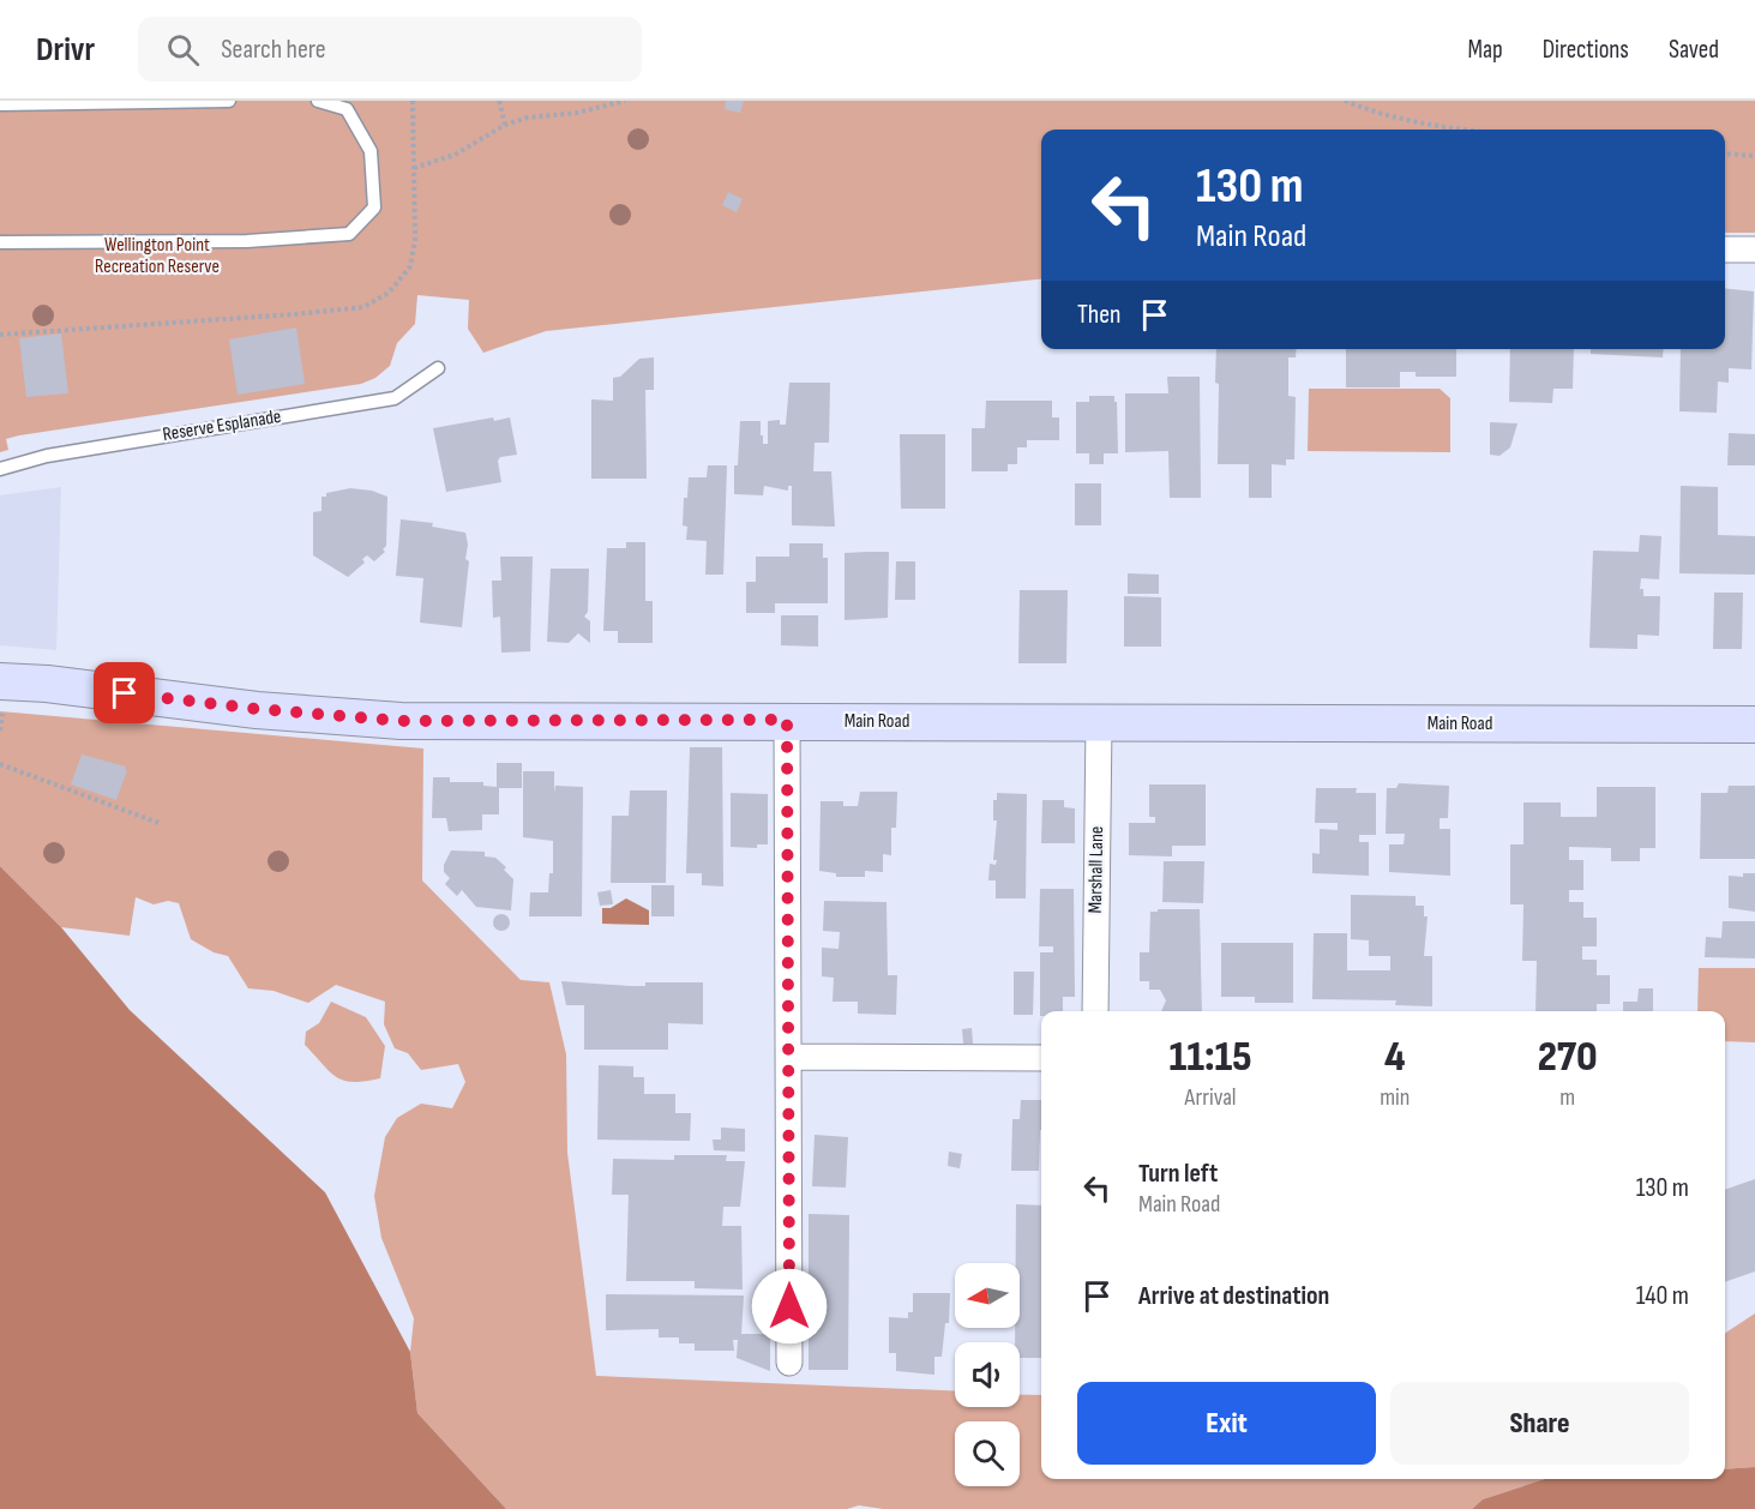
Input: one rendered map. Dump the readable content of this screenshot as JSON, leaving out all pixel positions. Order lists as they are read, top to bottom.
{
  "streets": {
    "main road": ["Main Road"],
    "street": ["Marshall Lane"],
    "lane": ["Reserve Esplanade"]
  },
  "crossings": [
    ["Main Road", "Marshall Lane"]
  ],
  "parks": ["Wellington Point Recreation Reserve"],
  "north": "left",
  "page": {
    "header": "Drivr",
    "search": "Search here",
    "nav": ["Map", "Directions", "Saved"],
    "turn": ["130 m", "Main Road"],
    "then": "Then",
    "eta": [
      "11:15",
      "Arrival",
      "4",
      "min",
      "270",
      "m"
    ],
    "list": [
      {
        "name": "Turn left",
        "note": "Main Road",
        "value": "130 m"
      },
      {
        "name": "Arrive at destination",
        "value": "140 m"
      }
    ],
    "buttons": ["Exit", "Share"]
  }
}
